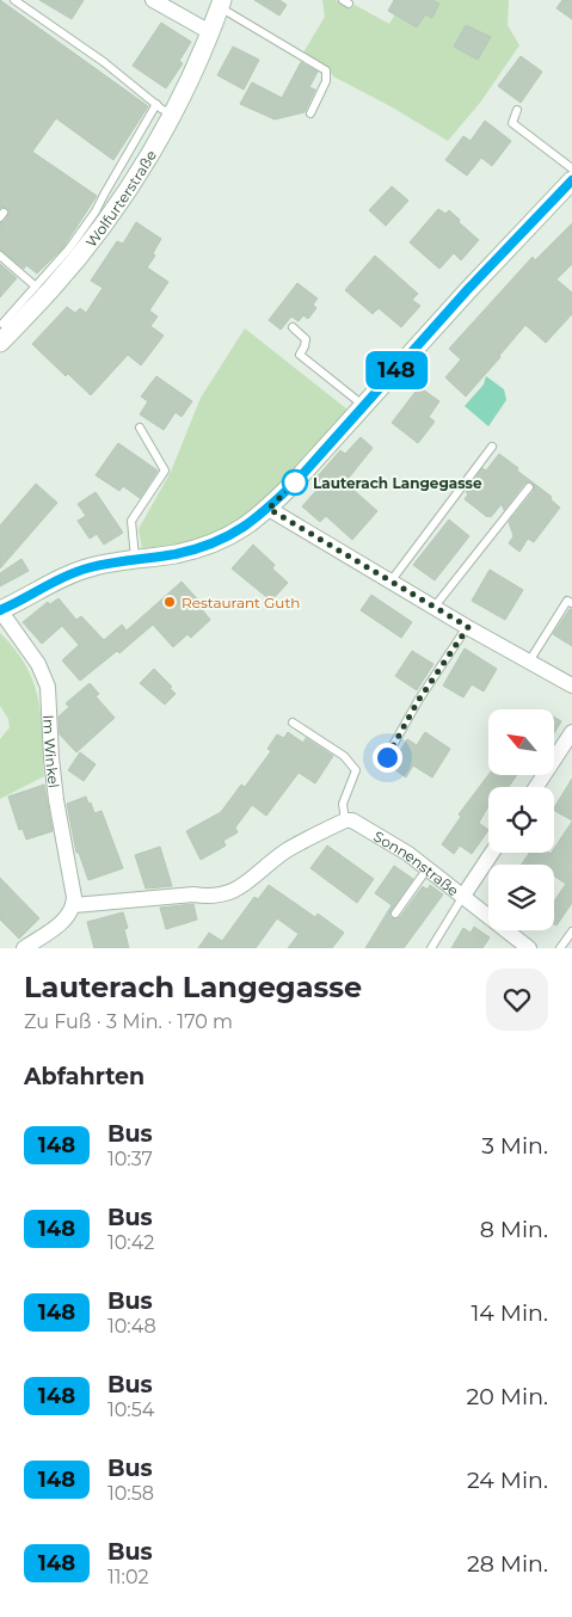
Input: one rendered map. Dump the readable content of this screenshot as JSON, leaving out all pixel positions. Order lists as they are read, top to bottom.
{
  "streets": {
    "main road": ["Wolfurterstraße"],
    "street": ["Im Winkel", "Sonnenstraße"]
  },
  "places": ["Lauterach Langegasse", "Restaurant Guth"],
  "lines": ["bus line 148"],
  "north": "top left",
  "page": {
    "on_map": "148",
    "heading": [
      ["Lauterach Langegasse", "Zu Fuß · 3 Min. · 170 m"],
      "Abfahrten"
    ],
    "list": [
      {
        "mark": "148",
        "name": "Bus",
        "note": "10:37",
        "value": "3 Min."
      },
      {
        "mark": "148",
        "name": "Bus",
        "note": "10:42",
        "value": "8 Min."
      },
      {
        "mark": "148",
        "name": "Bus",
        "note": "10:48",
        "value": "14 Min."
      },
      {
        "mark": "148",
        "name": "Bus",
        "note": "10:54",
        "value": "20 Min."
      },
      {
        "mark": "148",
        "name": "Bus",
        "note": "10:58",
        "value": "24 Min."
      },
      {
        "mark": "148",
        "name": "Bus",
        "note": "11:02",
        "value": "28 Min."
      }
    ]
  }
}
